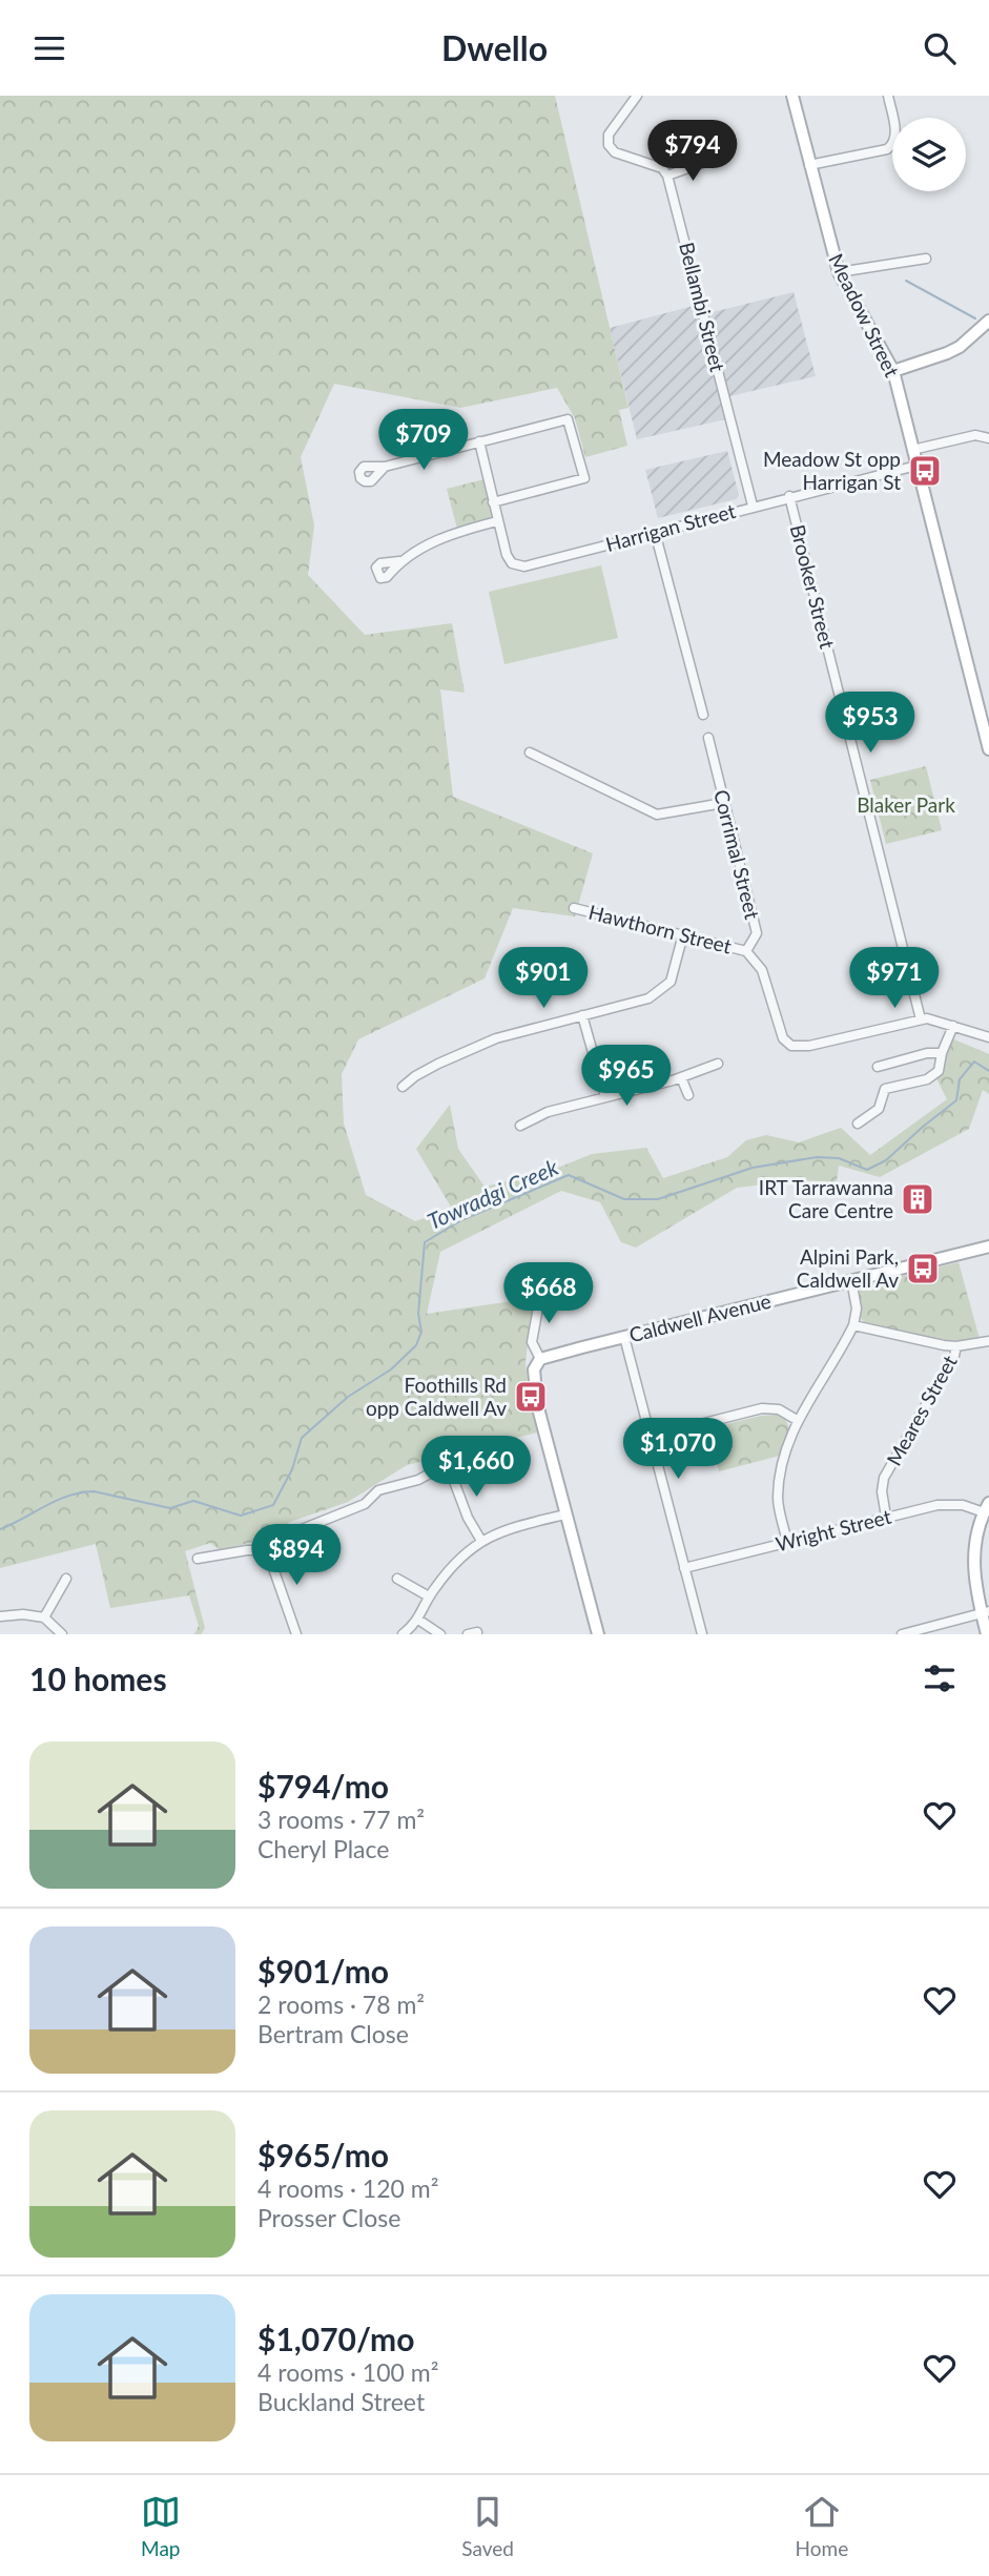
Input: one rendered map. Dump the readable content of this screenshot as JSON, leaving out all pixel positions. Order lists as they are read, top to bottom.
{
  "streets": {
    "main road": ["Meadow Street", "Caldwell Avenue"],
    "street": [
      "Bellambi Street",
      "Harrigan Street",
      "Brooker Street",
      "Corrimal Street",
      "Hawthorn Street",
      "Meares Street",
      "Wright Street"
    ]
  },
  "crossings": [
    ["Bellambi Street", "Harrigan Street"],
    ["Meadow Street", "Harrigan Street"],
    ["Harrigan Street", "Brooker Street"],
    ["Brooker Street", "Corrimal Street"],
    ["Corrimal Street", "Hawthorn Street"],
    ["Meares Street", "Wright Street"]
  ],
  "water": ["Towradgi Creek"],
  "parks": ["Blaker Park"],
  "places": {
    "bus stop": ["Meadow St opp Harrigan St", "Alpini Park, Caldwell Av", "Foothills Rd opp Caldwell Av"],
    "building": ["IRT Tarrawanna Care Centre"]
  },
  "page": {
    "header": "Dwello",
    "price": [
      "$794",
      "$709",
      "$953",
      "$901",
      "$971",
      "$965",
      "$668",
      "$1,070",
      "$1,660",
      "$894"
    ],
    "heading": "10 homes",
    "list": [
      {
        "name": "$794/mo",
        "note": "3 rooms · 77 m² · Cheryl Place"
      },
      {
        "name": "$901/mo",
        "note": "2 rooms · 78 m² · Bertram Close"
      },
      {
        "name": "$965/mo",
        "note": "4 rooms · 120 m² · Prosser Close"
      },
      {
        "name": "$1,070/mo",
        "note": "4 rooms · 100 m² · Buckland Street"
      }
    ],
    "tabs": ["Map", "Saved", "Home"]
  }
}
